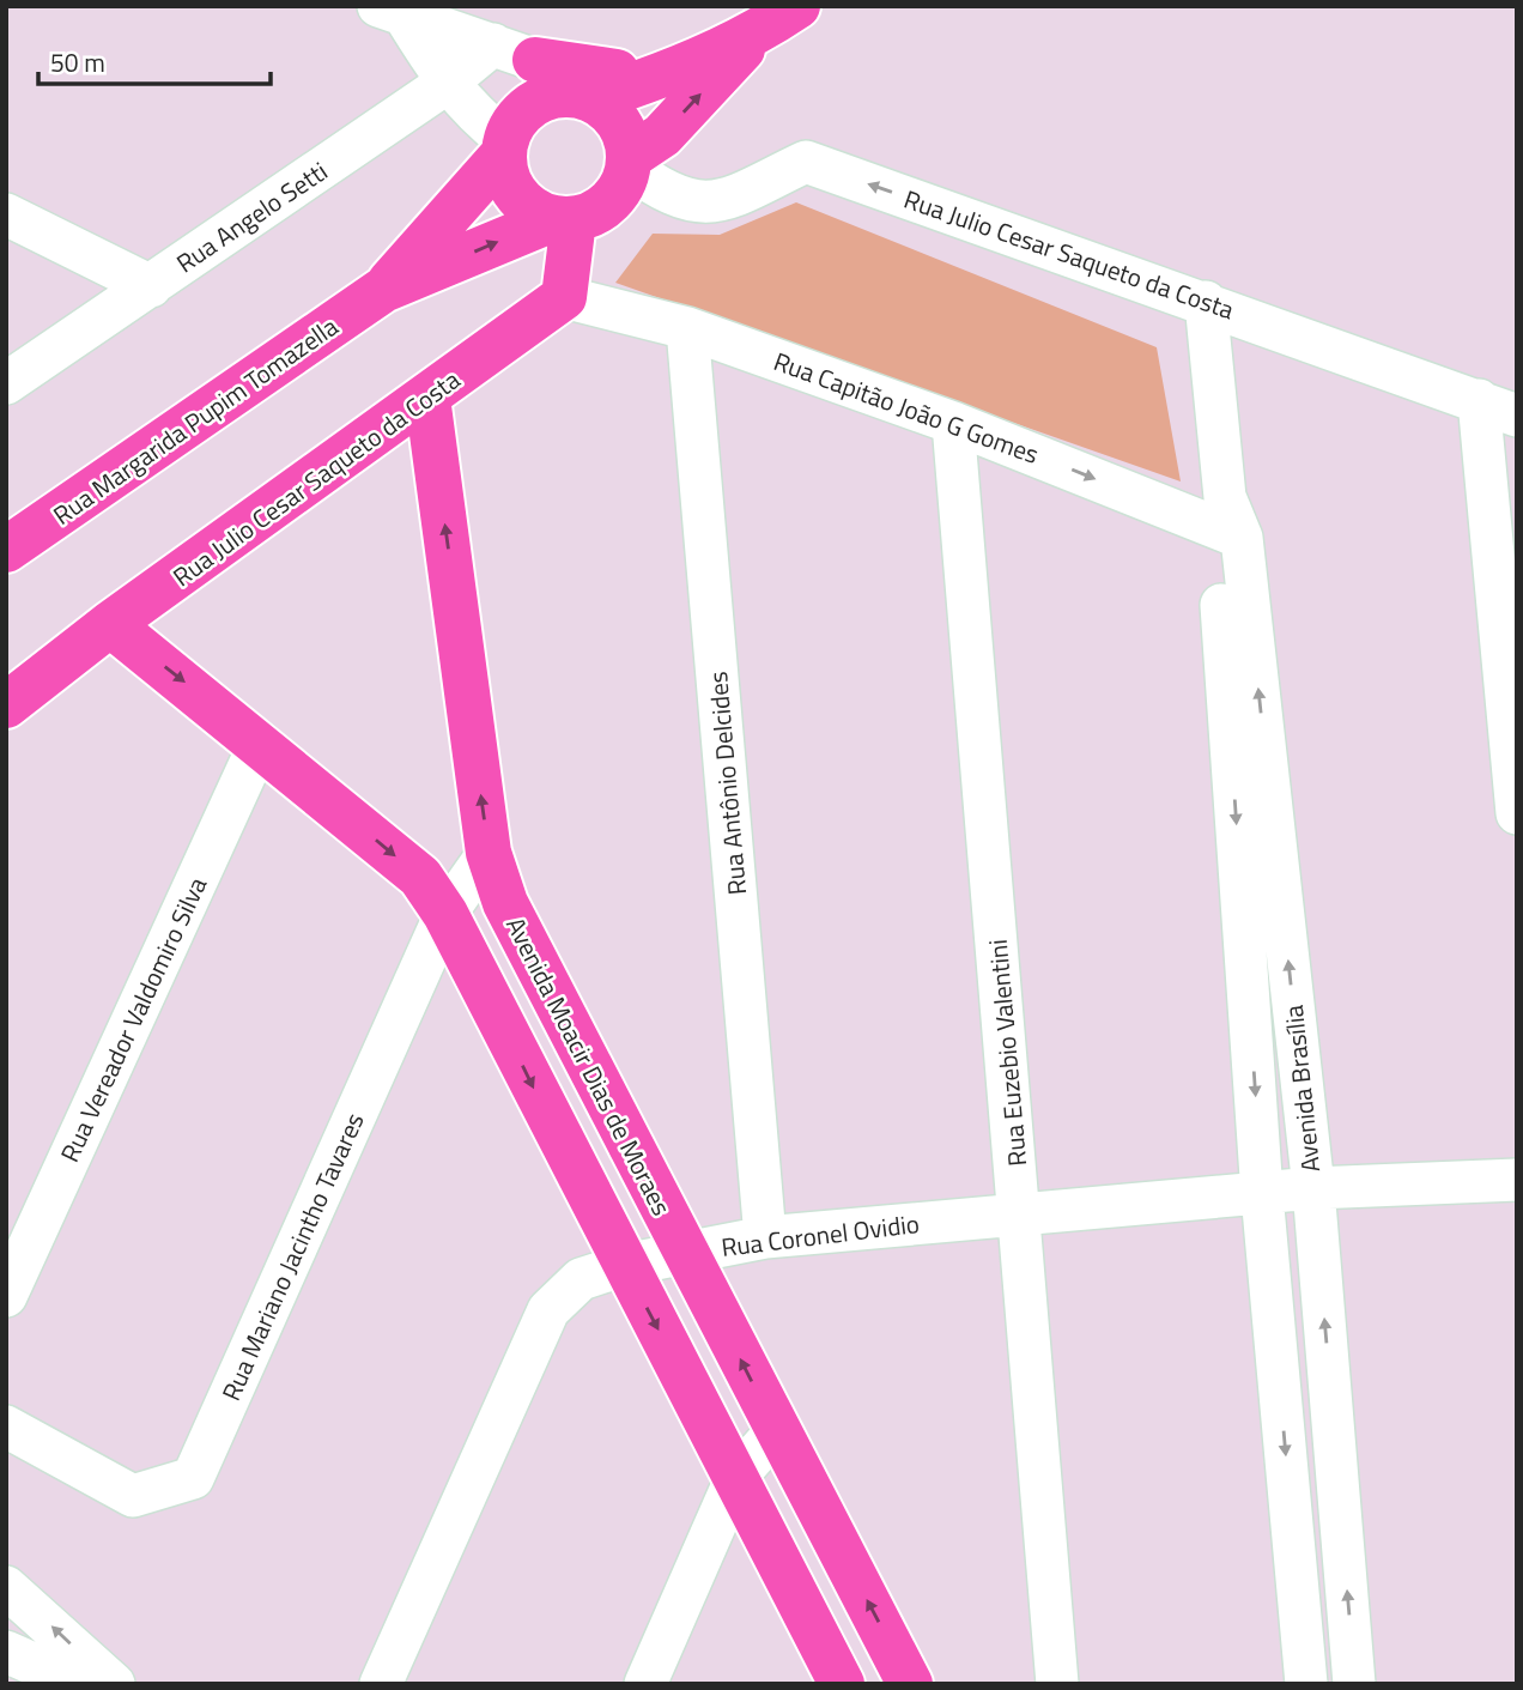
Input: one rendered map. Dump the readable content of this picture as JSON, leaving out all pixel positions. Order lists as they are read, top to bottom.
{
  "streets": {
    "main road": ["Rua Julio Cesar Saqueto da Costa", "Rua Margarida Pupim Tomazella", "Avenida Moacir Dias de Moraes"],
    "street": [
      "Rua Angelo Setti",
      "Rua Capitão João G Gomes",
      "Rua Antônio Delcides",
      "Rua Vereador Valdomiro Silva",
      "Rua Euzebio Valentini",
      "Avenida Brasília",
      "Rua Coronel Ovidio",
      "Rua Mariano Jacintho Tavares"
    ]
  },
  "crossings": [
    ["Rua Julio Cesar Saqueto da Costa", "Rua Capitão João G Gomes"],
    ["Rua Julio Cesar Saqueto da Costa", "Rua Margarida Pupim Tomazella"],
    ["Rua Julio Cesar Saqueto da Costa", "Avenida Moacir Dias de Moraes"],
    ["Rua Julio Cesar Saqueto da Costa", "Avenida Brasília"],
    ["Rua Capitão João G Gomes", "Rua Antônio Delcides"],
    ["Rua Capitão João G Gomes", "Rua Euzebio Valentini"],
    ["Rua Capitão João G Gomes", "Avenida Brasília"],
    ["Rua Antônio Delcides", "Rua Coronel Ovidio"],
    ["Rua Euzebio Valentini", "Rua Coronel Ovidio"],
    ["Avenida Moacir Dias de Moraes", "Rua Coronel Ovidio"],
    ["Avenida Moacir Dias de Moraes", "Rua Mariano Jacintho Tavares"],
    ["Avenida Brasília", "Rua Coronel Ovidio"]
  ],
  "one_way": ["Rua Julio Cesar Saqueto da Costa", "Rua Capitão João G Gomes"],
  "scale_bar": "50 m"
}
